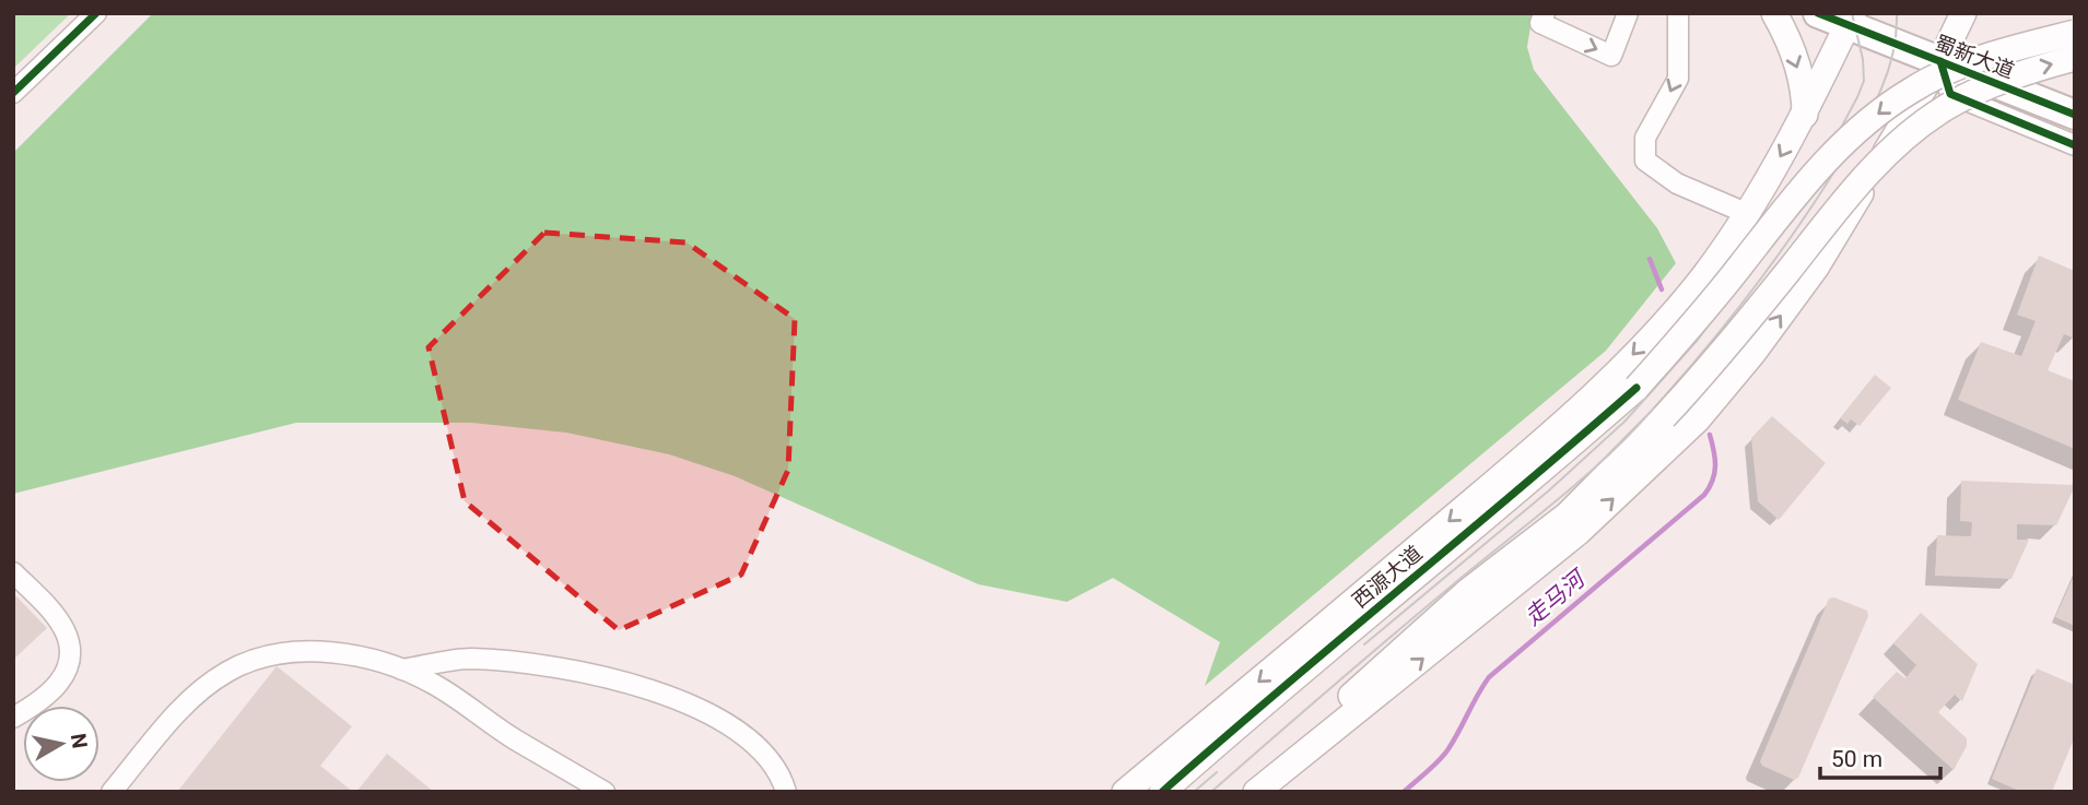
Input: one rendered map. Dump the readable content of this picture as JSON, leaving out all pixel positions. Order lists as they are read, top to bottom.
{
  "streets": {
    "highway": ["蜀新大道"],
    "main road": ["西源大道"]
  },
  "water": ["走马河"],
  "scale_bar": "50 m",
  "north": "right"
}
